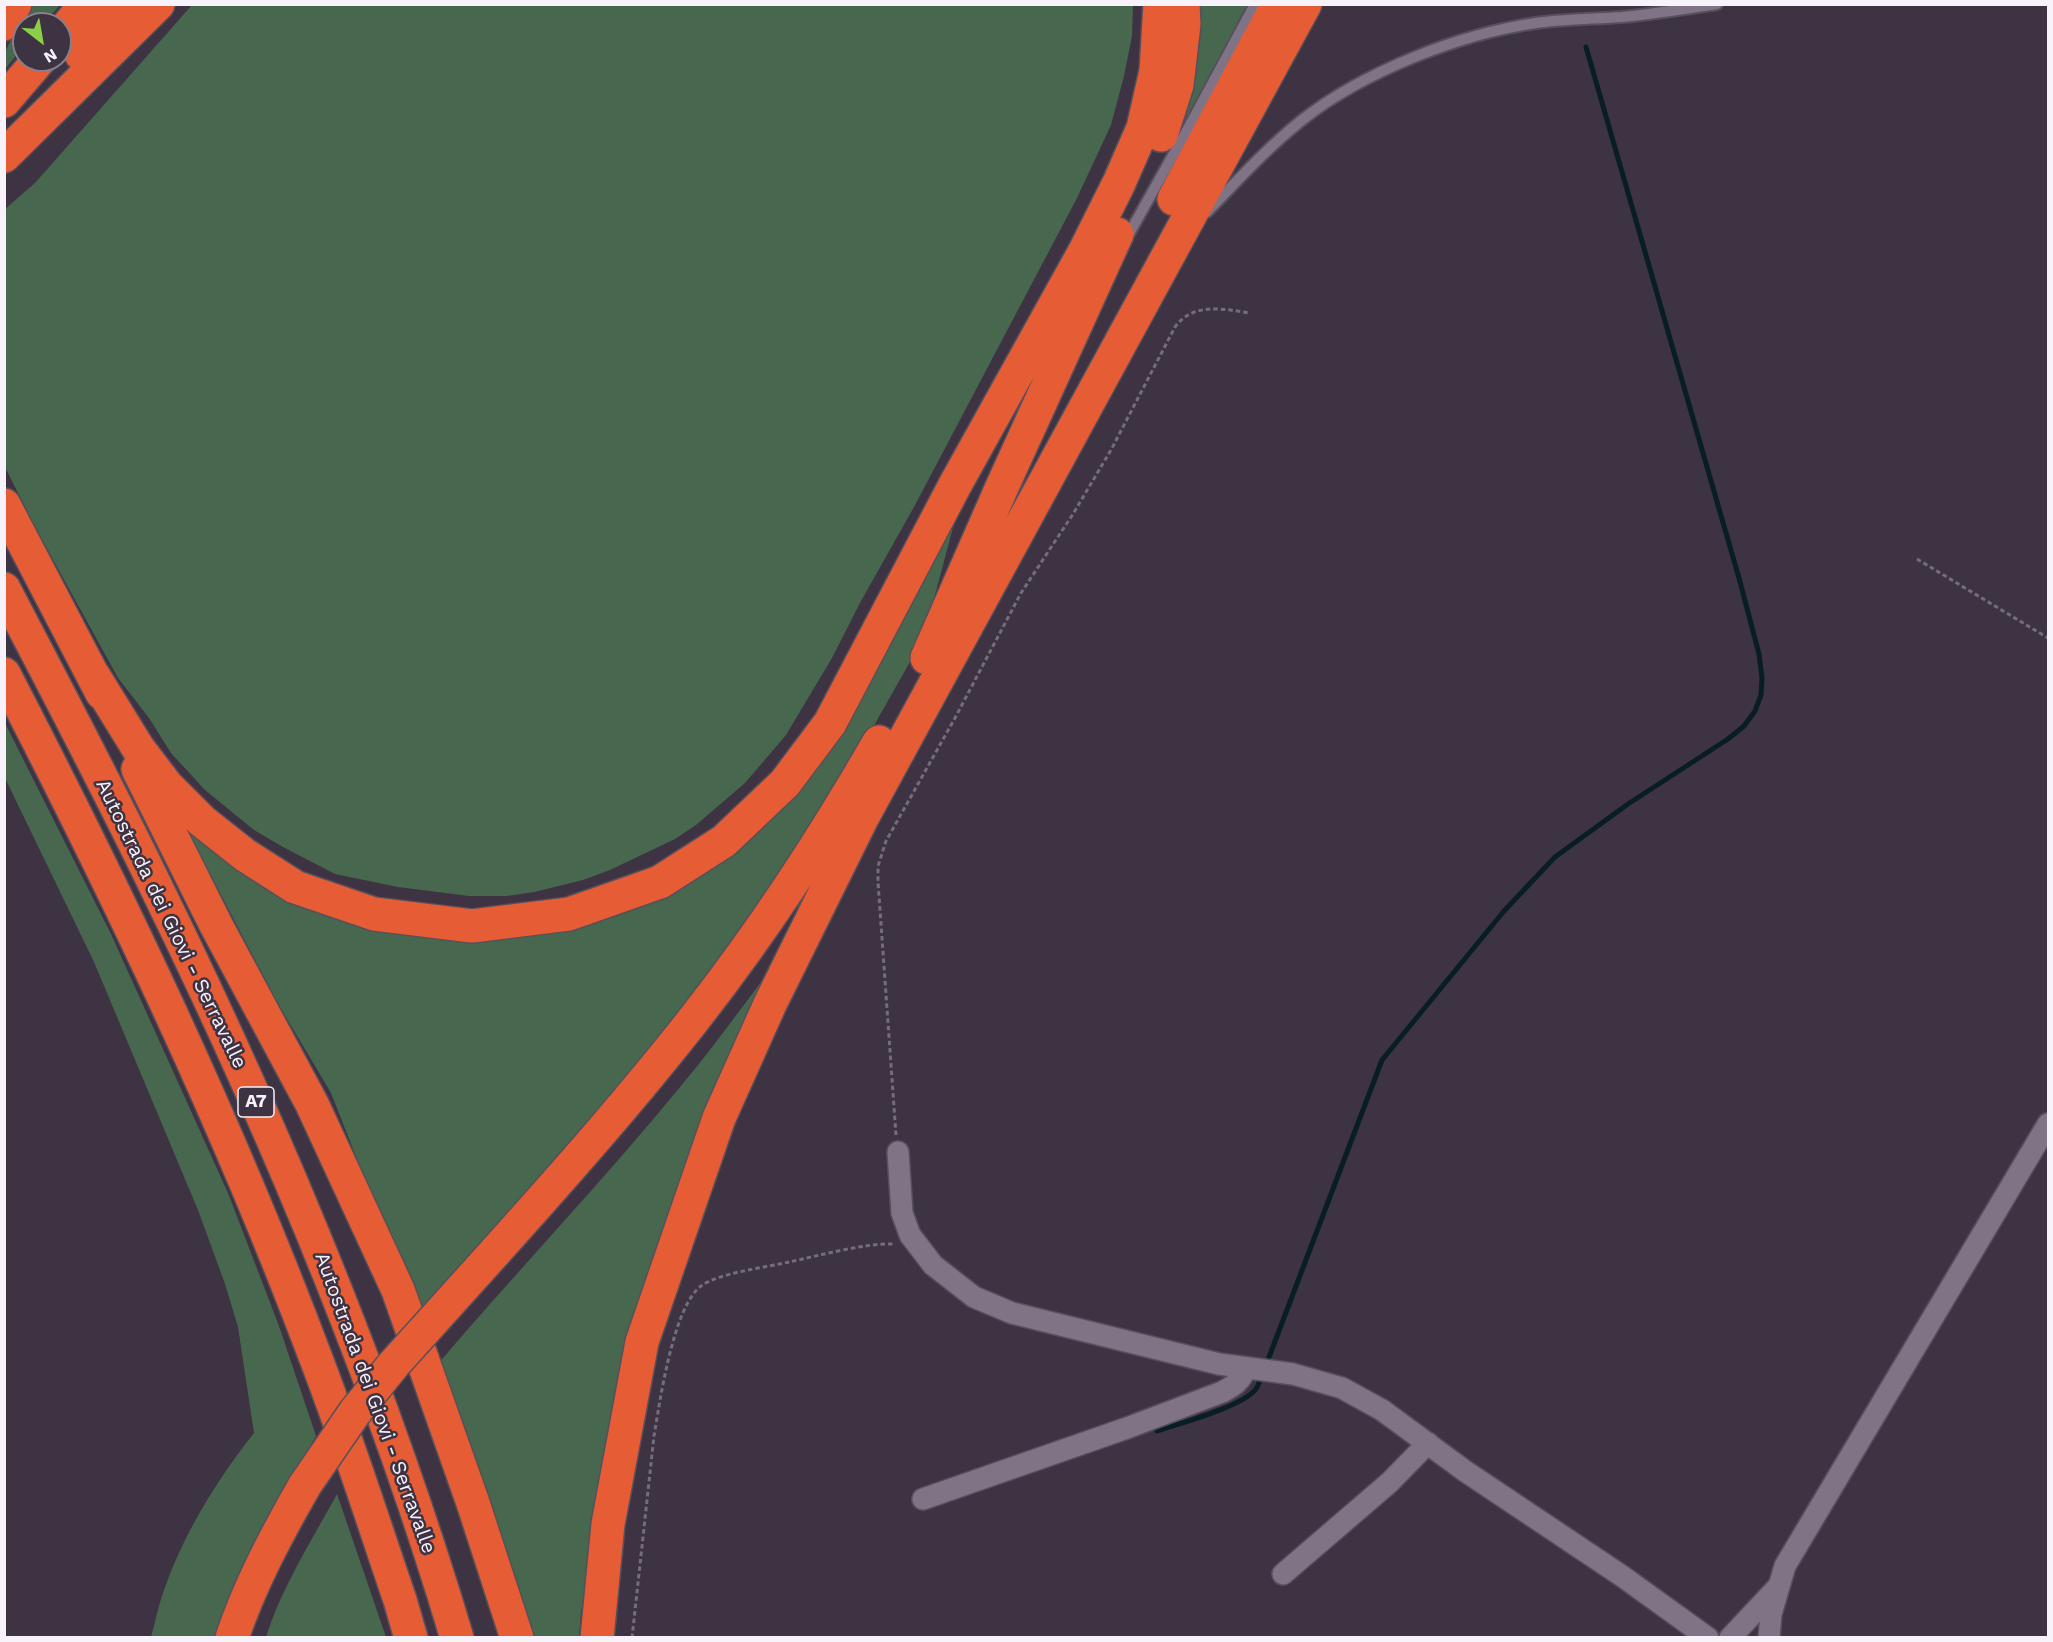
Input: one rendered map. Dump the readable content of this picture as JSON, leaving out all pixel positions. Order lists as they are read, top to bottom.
{
  "streets": {
    "highway": ["Autostrada dei Giovi - Serravalle", "A7"]
  },
  "north": "bottom right"
}
